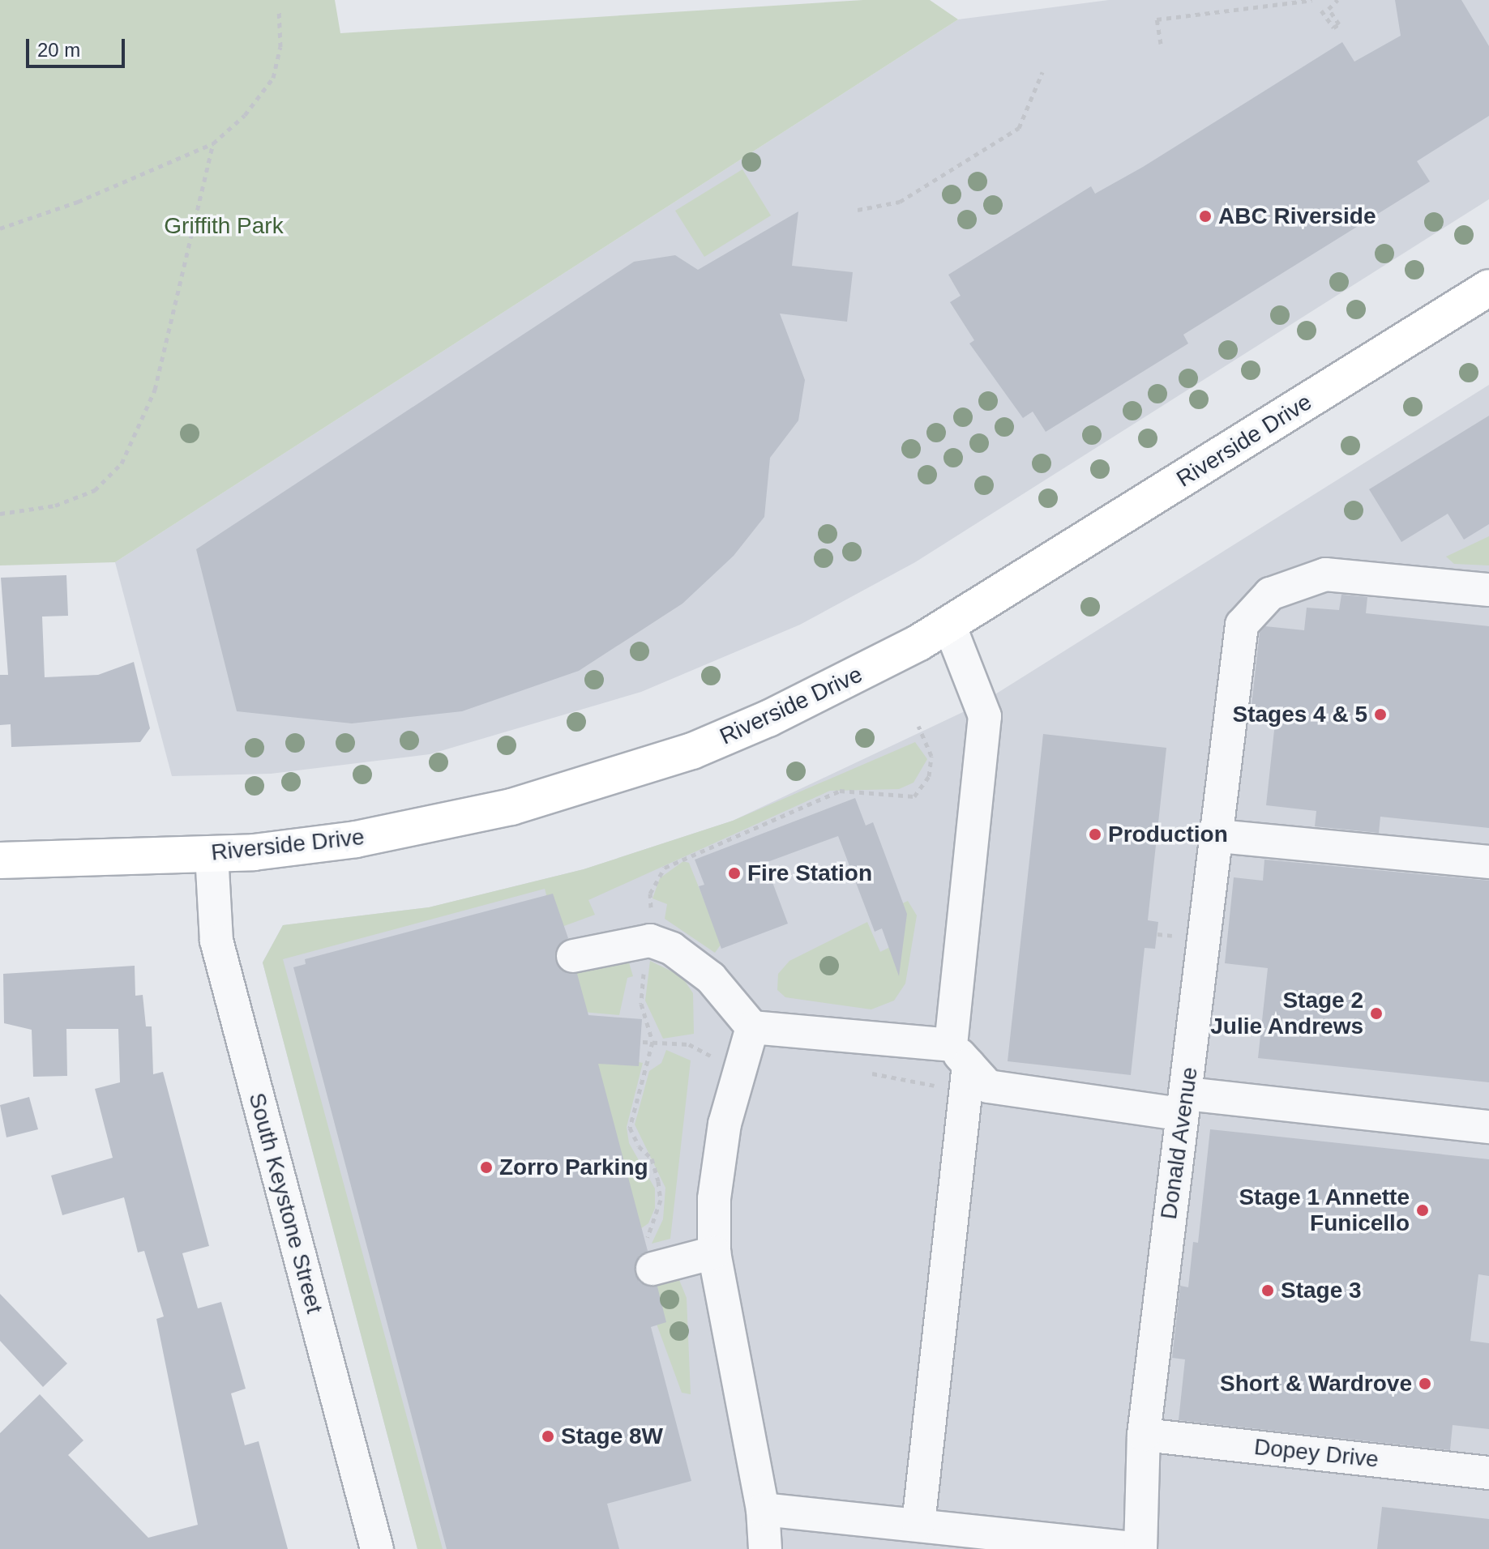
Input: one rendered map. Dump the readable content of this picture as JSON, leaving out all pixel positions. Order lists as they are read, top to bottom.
{
  "streets": {
    "main road": ["Riverside Drive"],
    "street": ["Donald Avenue", "South Keystone Street", "Dopey Drive"]
  },
  "crossings": [
    ["Riverside Drive", "South Keystone Street"],
    ["Donald Avenue", "Dopey Drive"]
  ],
  "parks": ["Griffith Park"],
  "places": [
    "ABC Riverside",
    "Stages 4 & 5",
    "Production",
    "Fire Station",
    "Stage 2 Julie Andrews",
    "Zorro Parking",
    "Stage 1 Annette Funicello",
    "Stage 3",
    "Short & Wardrove",
    "Stage 8W"
  ],
  "scale_bar": "20 m"
}
